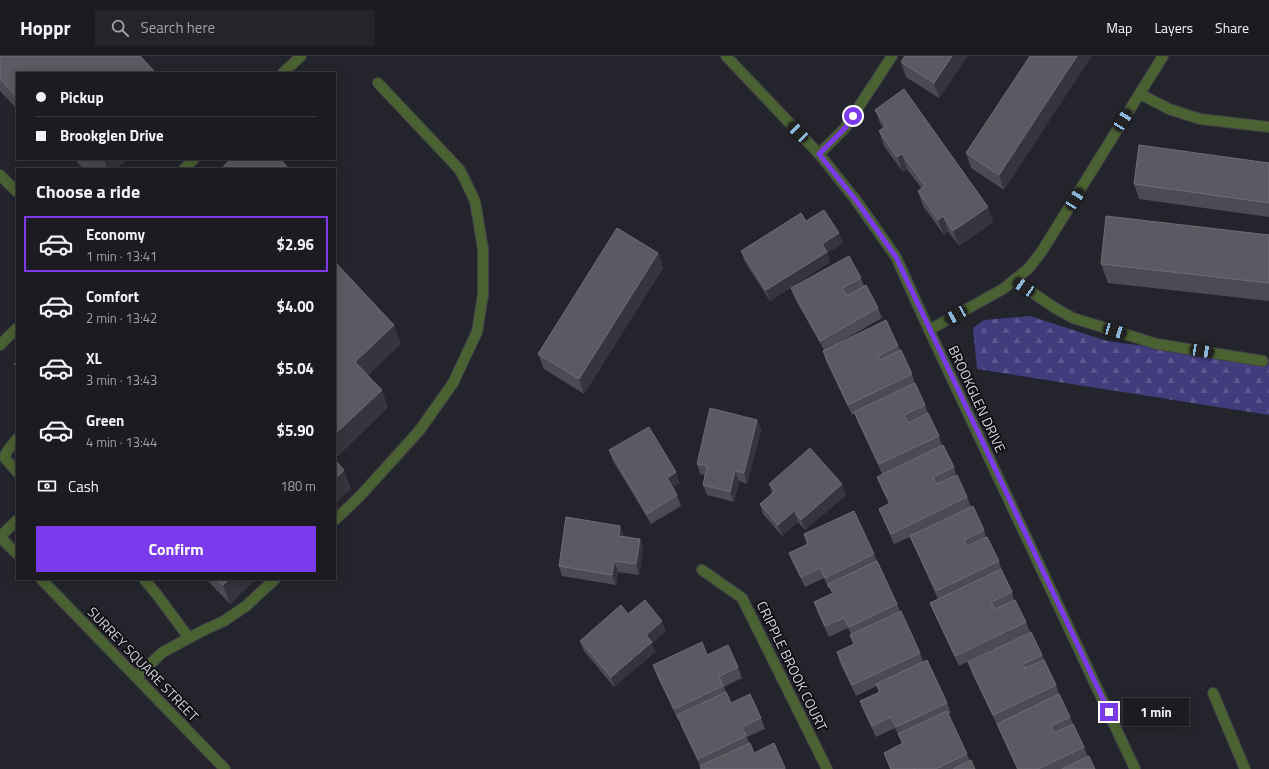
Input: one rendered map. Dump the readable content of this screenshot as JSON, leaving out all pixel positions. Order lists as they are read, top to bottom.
{
  "streets": {
    "street": ["BROOKGLEN DRIVE", "SURREY SQUARE STREET", "CRIPPLE BROOK COURT"]
  },
  "page": {
    "header": "Hoppr",
    "search": "Search here",
    "nav": ["Map", "Layers", "Share"],
    "banner": ["Pickup", "Brookglen Drive"],
    "heading": "Choose a ride",
    "list": [
      {
        "name": "Economy",
        "note": "1 min · 13:41",
        "value": "$2.96"
      },
      {
        "name": "Comfort",
        "note": "2 min · 13:42",
        "value": "$4.00"
      },
      {
        "name": "XL",
        "note": "3 min · 13:43",
        "value": "$5.04"
      },
      {
        "name": "Green",
        "note": "4 min · 13:44",
        "value": "$5.90"
      }
    ],
    "pay": ["Cash", "180 m"],
    "buttons": "Confirm",
    "bubble": "1 min"
  }
}
